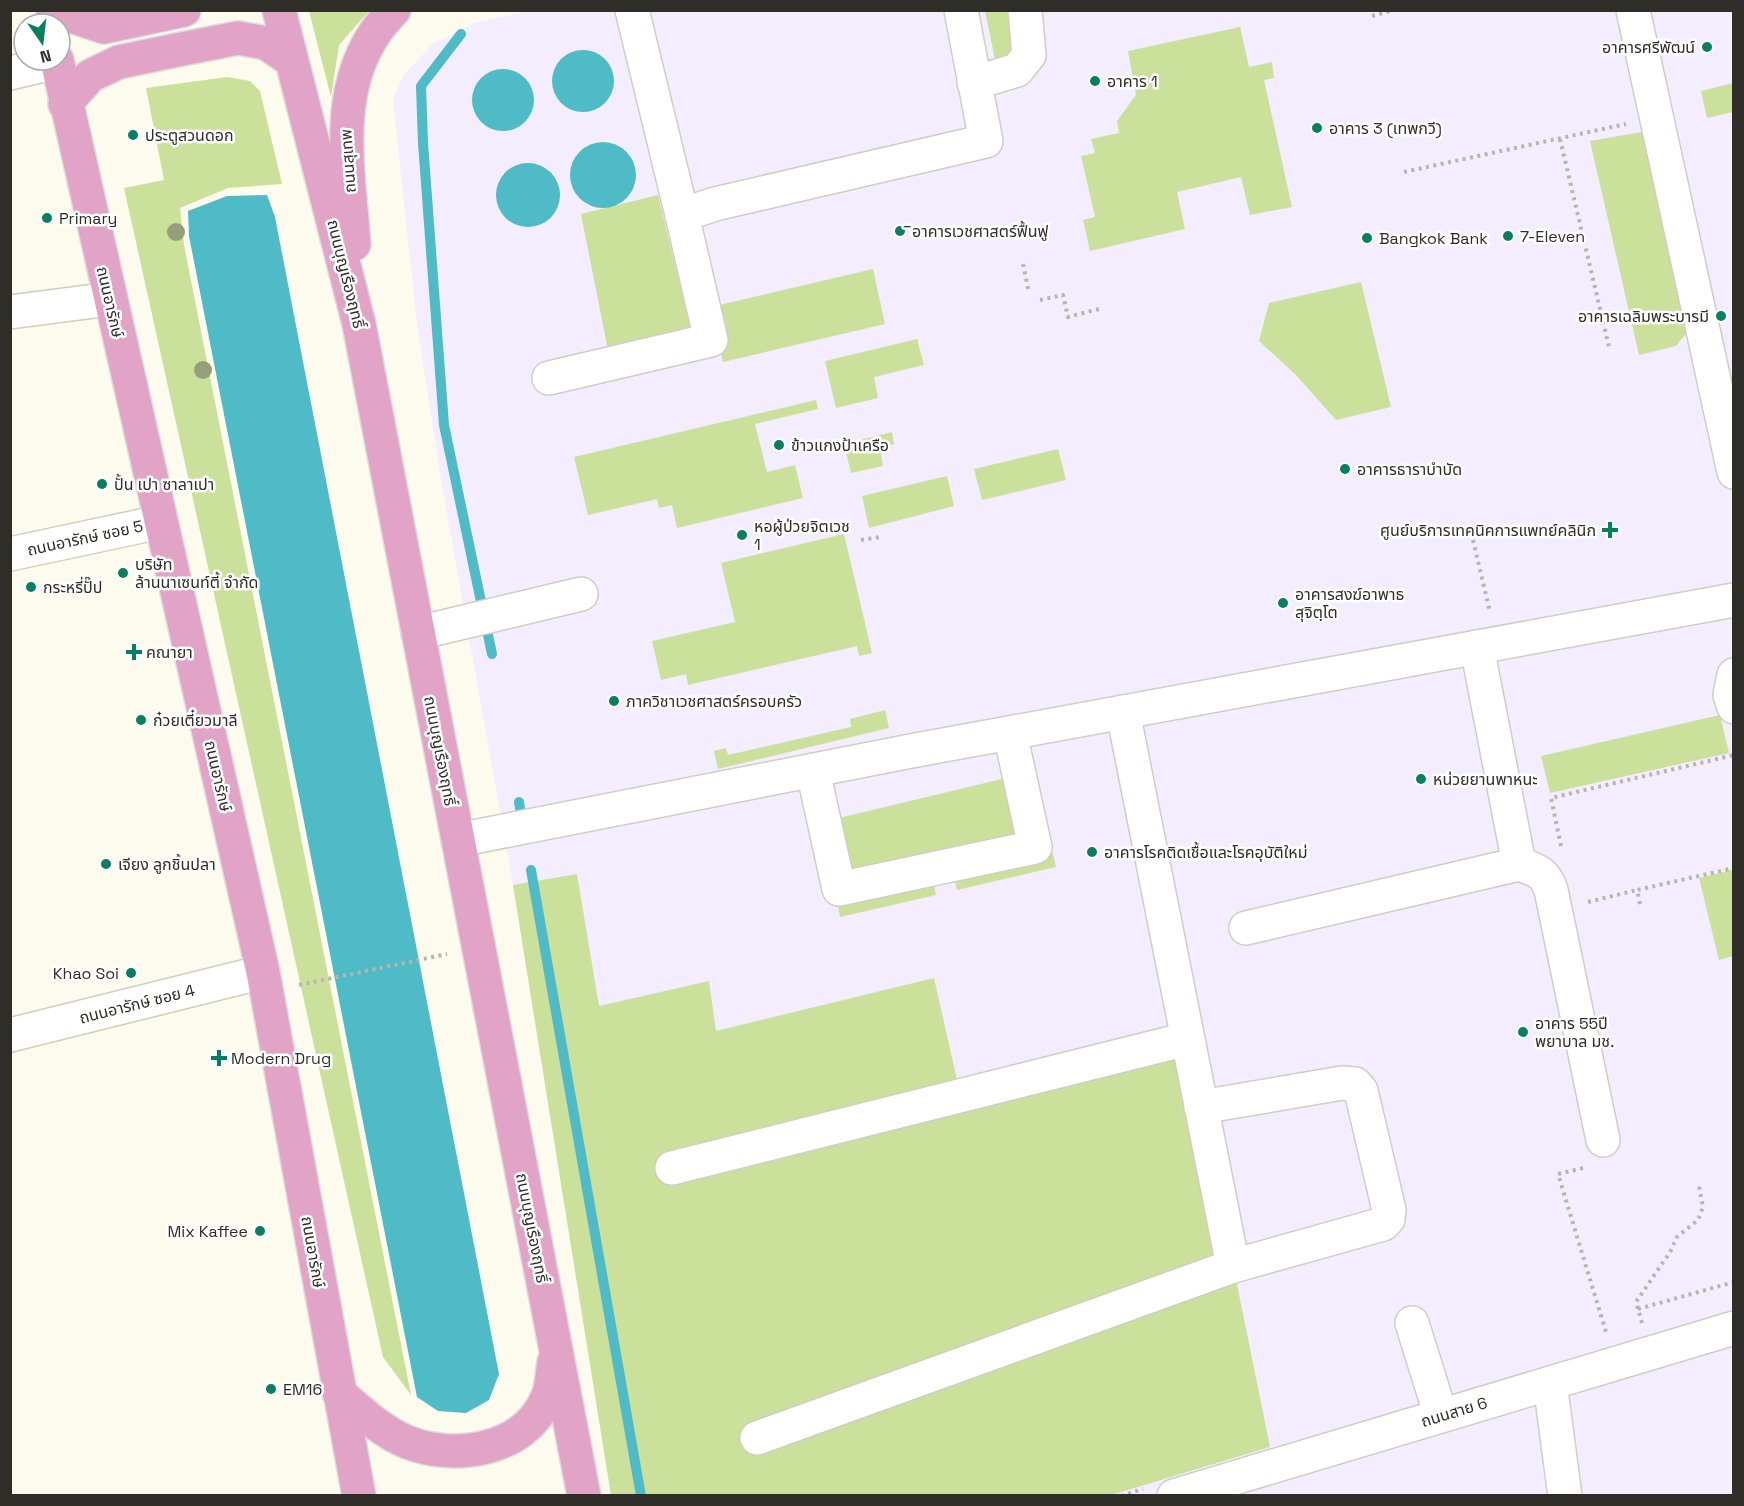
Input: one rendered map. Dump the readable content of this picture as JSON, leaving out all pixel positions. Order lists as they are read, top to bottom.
{
  "streets": {
    "main road": ["ถนนสุเทพ", "ถนนบุญเรืองฤทธิ์", "ถนนอารักษ์"],
    "street": ["ถนนอารักษ์ ซอย 5", "ถนนอารักษ์ ซอย 4", "ถนนสาย 6"]
  },
  "crossings": [
    ["ถนนสุเทพ", "ถนนบุญเรืองฤทธิ์"],
    ["ถนนอารักษ์", "ถนนอารักษ์ ซอย 5"],
    ["ถนนอารักษ์", "ถนนอารักษ์ ซอย 4"]
  ],
  "places": {
    "other": [
      "อาคารศรีพัฒน์",
      "อาคาร 1",
      "อาคาร 3 (เทพกวี)",
      "ประตูสวนดอก",
      "Primary",
      "ิอาคารเวชศาสตร์ฟื้นฟู",
      "7-Eleven",
      "Bangkok Bank",
      "อาคารเฉลิมพระบารมี",
      "ข้าวแกงป้าเครือ",
      "อาคารธาราบำบัด",
      "ปั้น เปา ซาลาเปา",
      "หอผู้ป่วยจิตเวช 1",
      "บริษัท ล้านนาเซนท์ตี้ จำกัด",
      "กระหรี่ปั๊ป",
      "อาคารสงฆ์อาพาธ สุจิตฺโต",
      "ภาควิชาเวชศาสตร์ครอบครัว",
      "ก๋วยเตี๋ยวมาลี",
      "หน่วยยานพาหนะ",
      "อาคารโรคติดเชื้อและโรคอุบัติใหม่",
      "เจียง ลูกชิ้นปลา",
      "Khao Soi",
      "อาคาร 55ปี พยาบาล มช.",
      "Mix Kaffee",
      "EM16"
    ],
    "health": ["ศูนย์บริการเทคนิคการแพทย์คลินิก", "คณายา", "Modern Drug"]
  },
  "north": "bottom"
}
